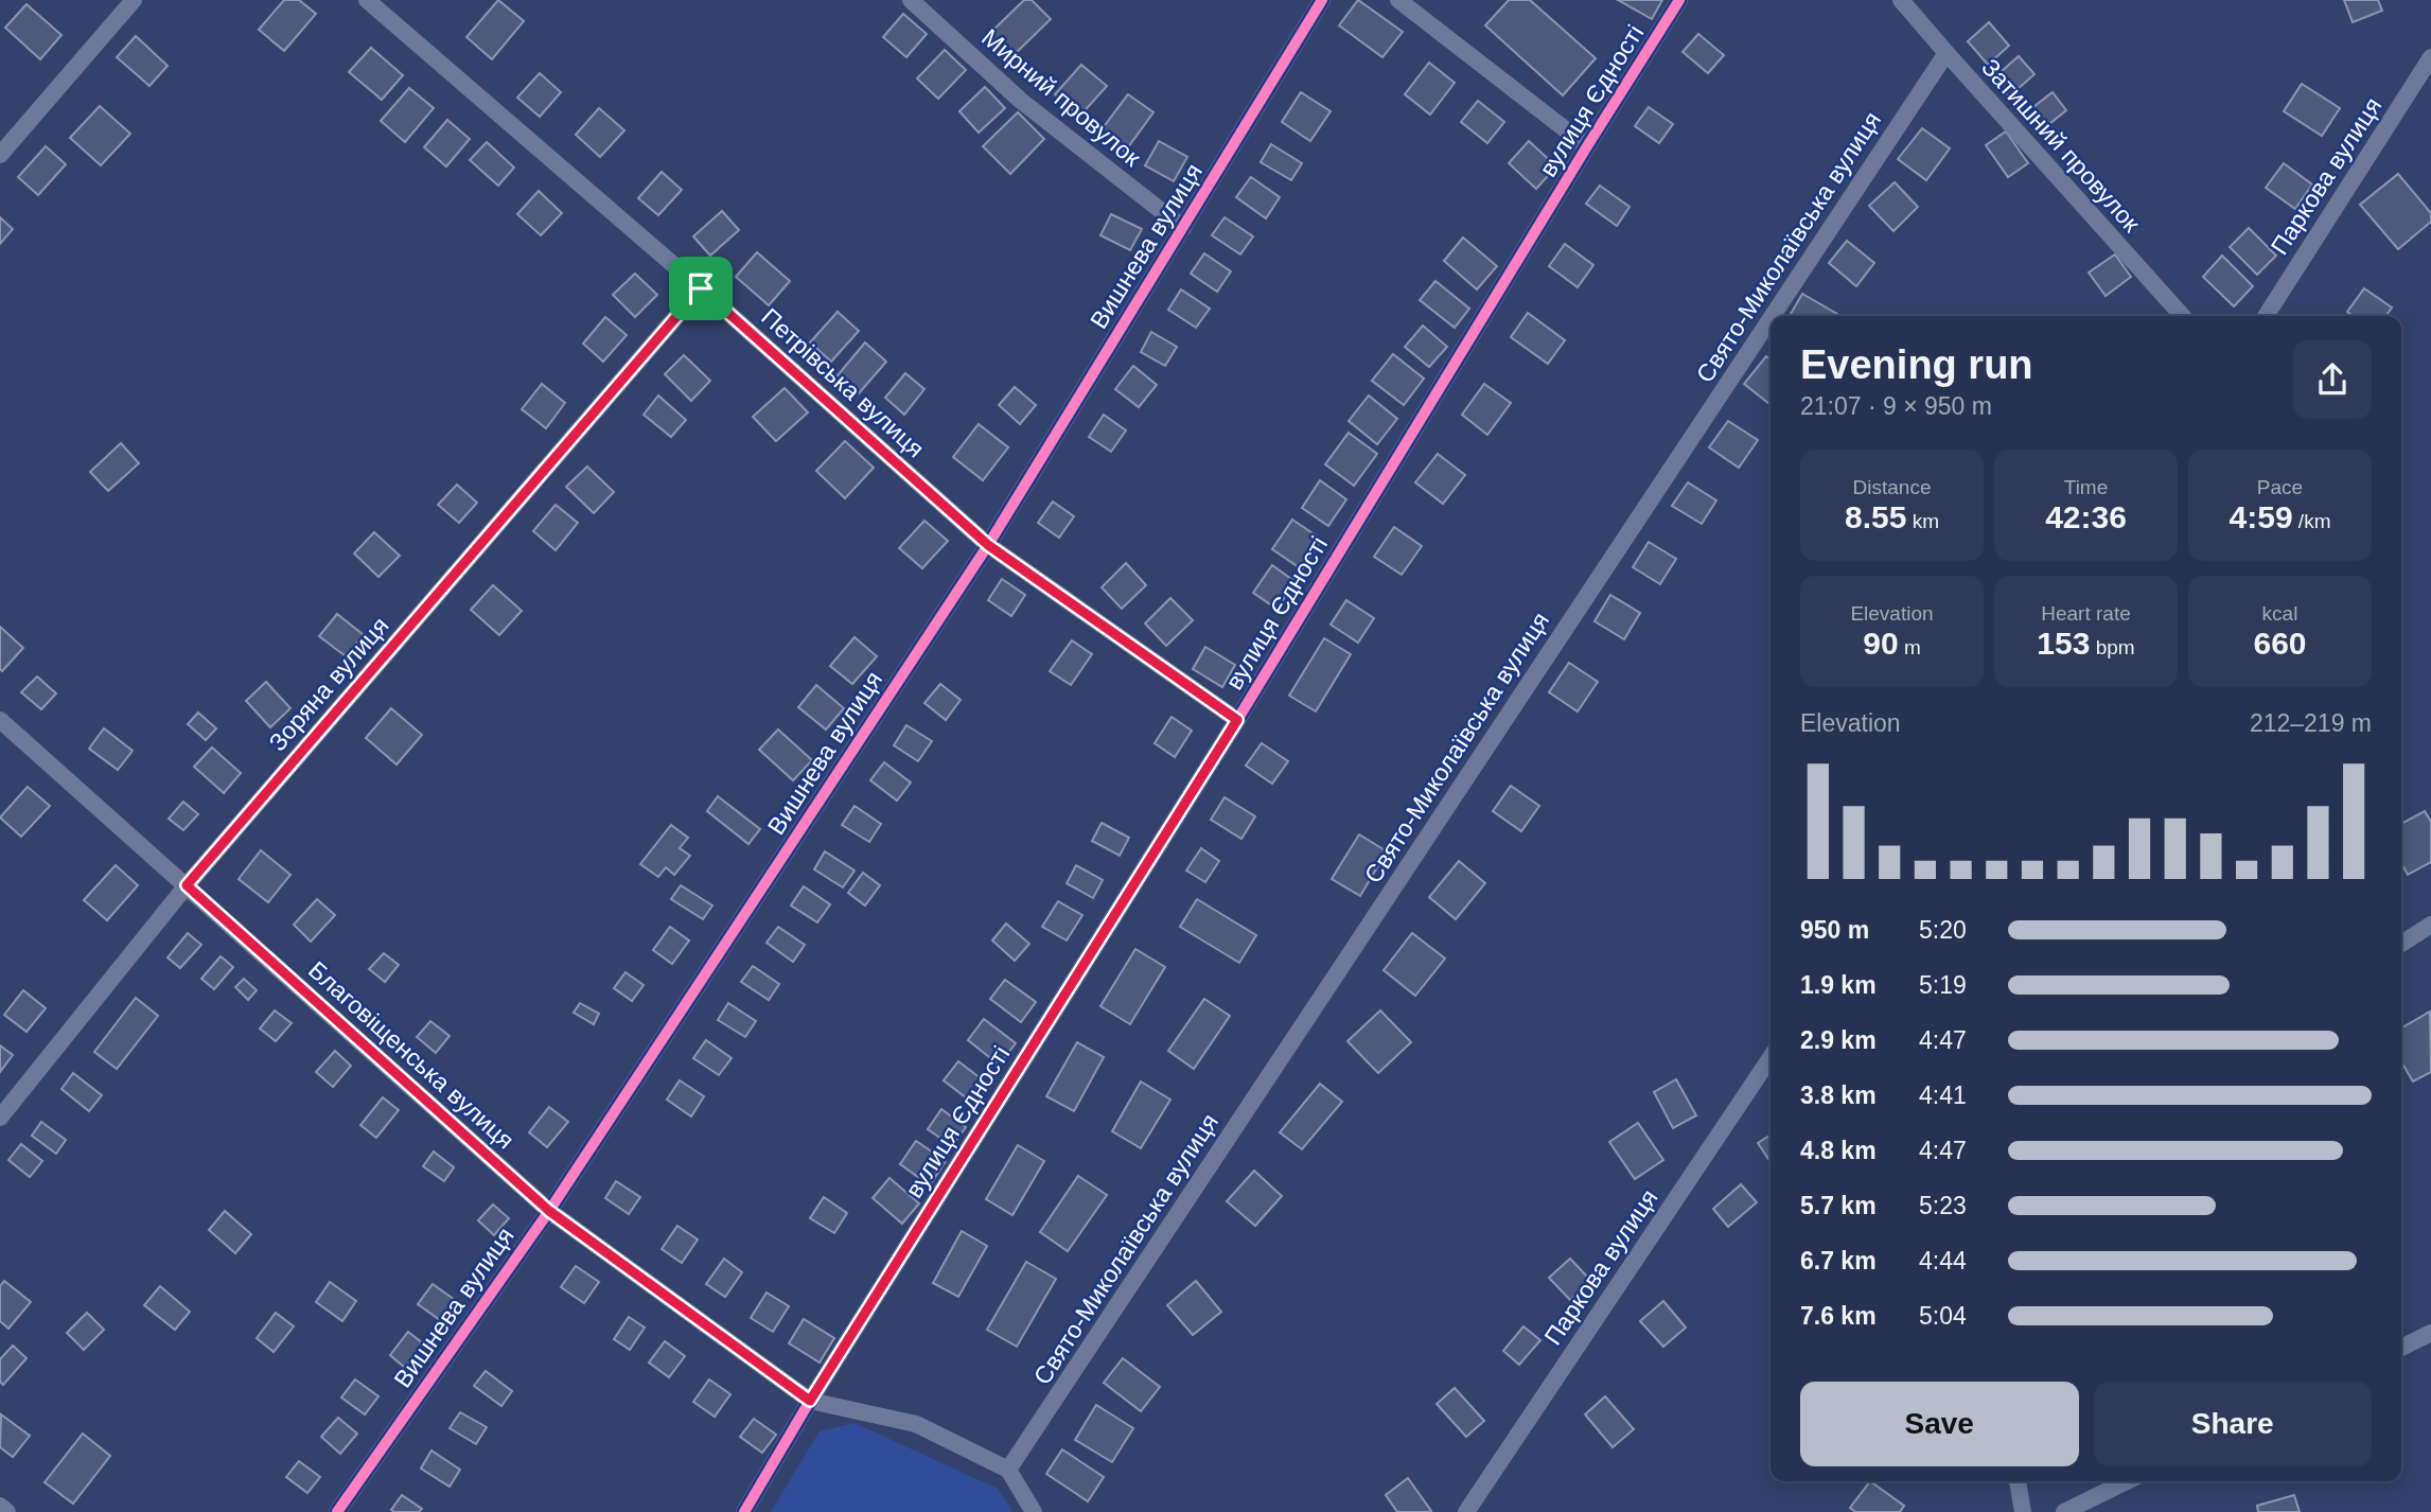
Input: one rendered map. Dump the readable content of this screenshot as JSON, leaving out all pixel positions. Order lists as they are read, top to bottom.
{
  "streets": {
    "street": [
      "Мирний провулок",
      "вулиця Єдності",
      "Затишний провулок",
      "Паркова вулиця",
      "Вишнева вулиця",
      "Свято-Миколаївська вулиця",
      "Петрівська вулиця",
      "Зоряна вулиця",
      "Благовіщенська вулиця"
    ]
  },
  "crossings": [
    ["Мирний провулок", "Вишнева вулиця"],
    ["вулиця Єдності", "Петрівська вулиця"],
    ["вулиця Єдності", "Благовіщенська вулиця"],
    ["Затишний провулок", "Свято-Миколаївська вулиця"],
    ["Вишнева вулиця", "Петрівська вулиця"],
    ["Вишнева вулиця", "Благовіщенська вулиця"],
    ["Петрівська вулиця", "Зоряна вулиця"],
    ["Зоряна вулиця", "Благовіщенська вулиця"]
  ],
  "page": {
    "heading": ["Evening run", "21:07 · 9 × 950 m"],
    "stats": [
      ["Distance", "8.55 km"],
      ["Time", "42:36"],
      ["Pace", "4:59 /km"],
      ["Elevation", "90 m"],
      ["Heart rate", "153 bpm"],
      ["kcal", "660"]
    ],
    "chart": ["Elevation", "212–219 m"],
    "list": [
      {
        "name": "950 m",
        "note": "5:20"
      },
      {
        "name": "1.9 km",
        "note": "5:19"
      },
      {
        "name": "2.9 km",
        "note": "4:47"
      },
      {
        "name": "3.8 km",
        "note": "4:41"
      },
      {
        "name": "4.8 km",
        "note": "4:47"
      },
      {
        "name": "5.7 km",
        "note": "5:23"
      },
      {
        "name": "6.7 km",
        "note": "4:44"
      },
      {
        "name": "7.6 km",
        "note": "5:04"
      }
    ],
    "buttons": ["Save", "Share"]
  }
}
